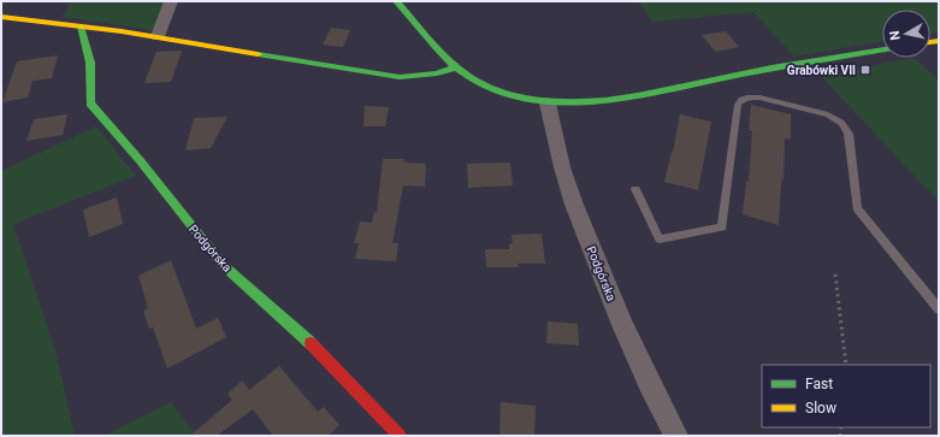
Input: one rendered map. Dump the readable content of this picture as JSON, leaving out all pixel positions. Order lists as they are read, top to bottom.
{
  "streets": {
    "street": ["Podgórska"]
  },
  "places": {
    "transit": ["Grabówki VII"]
  },
  "legend": ["Fast", "Slow"],
  "north": "left"
}
